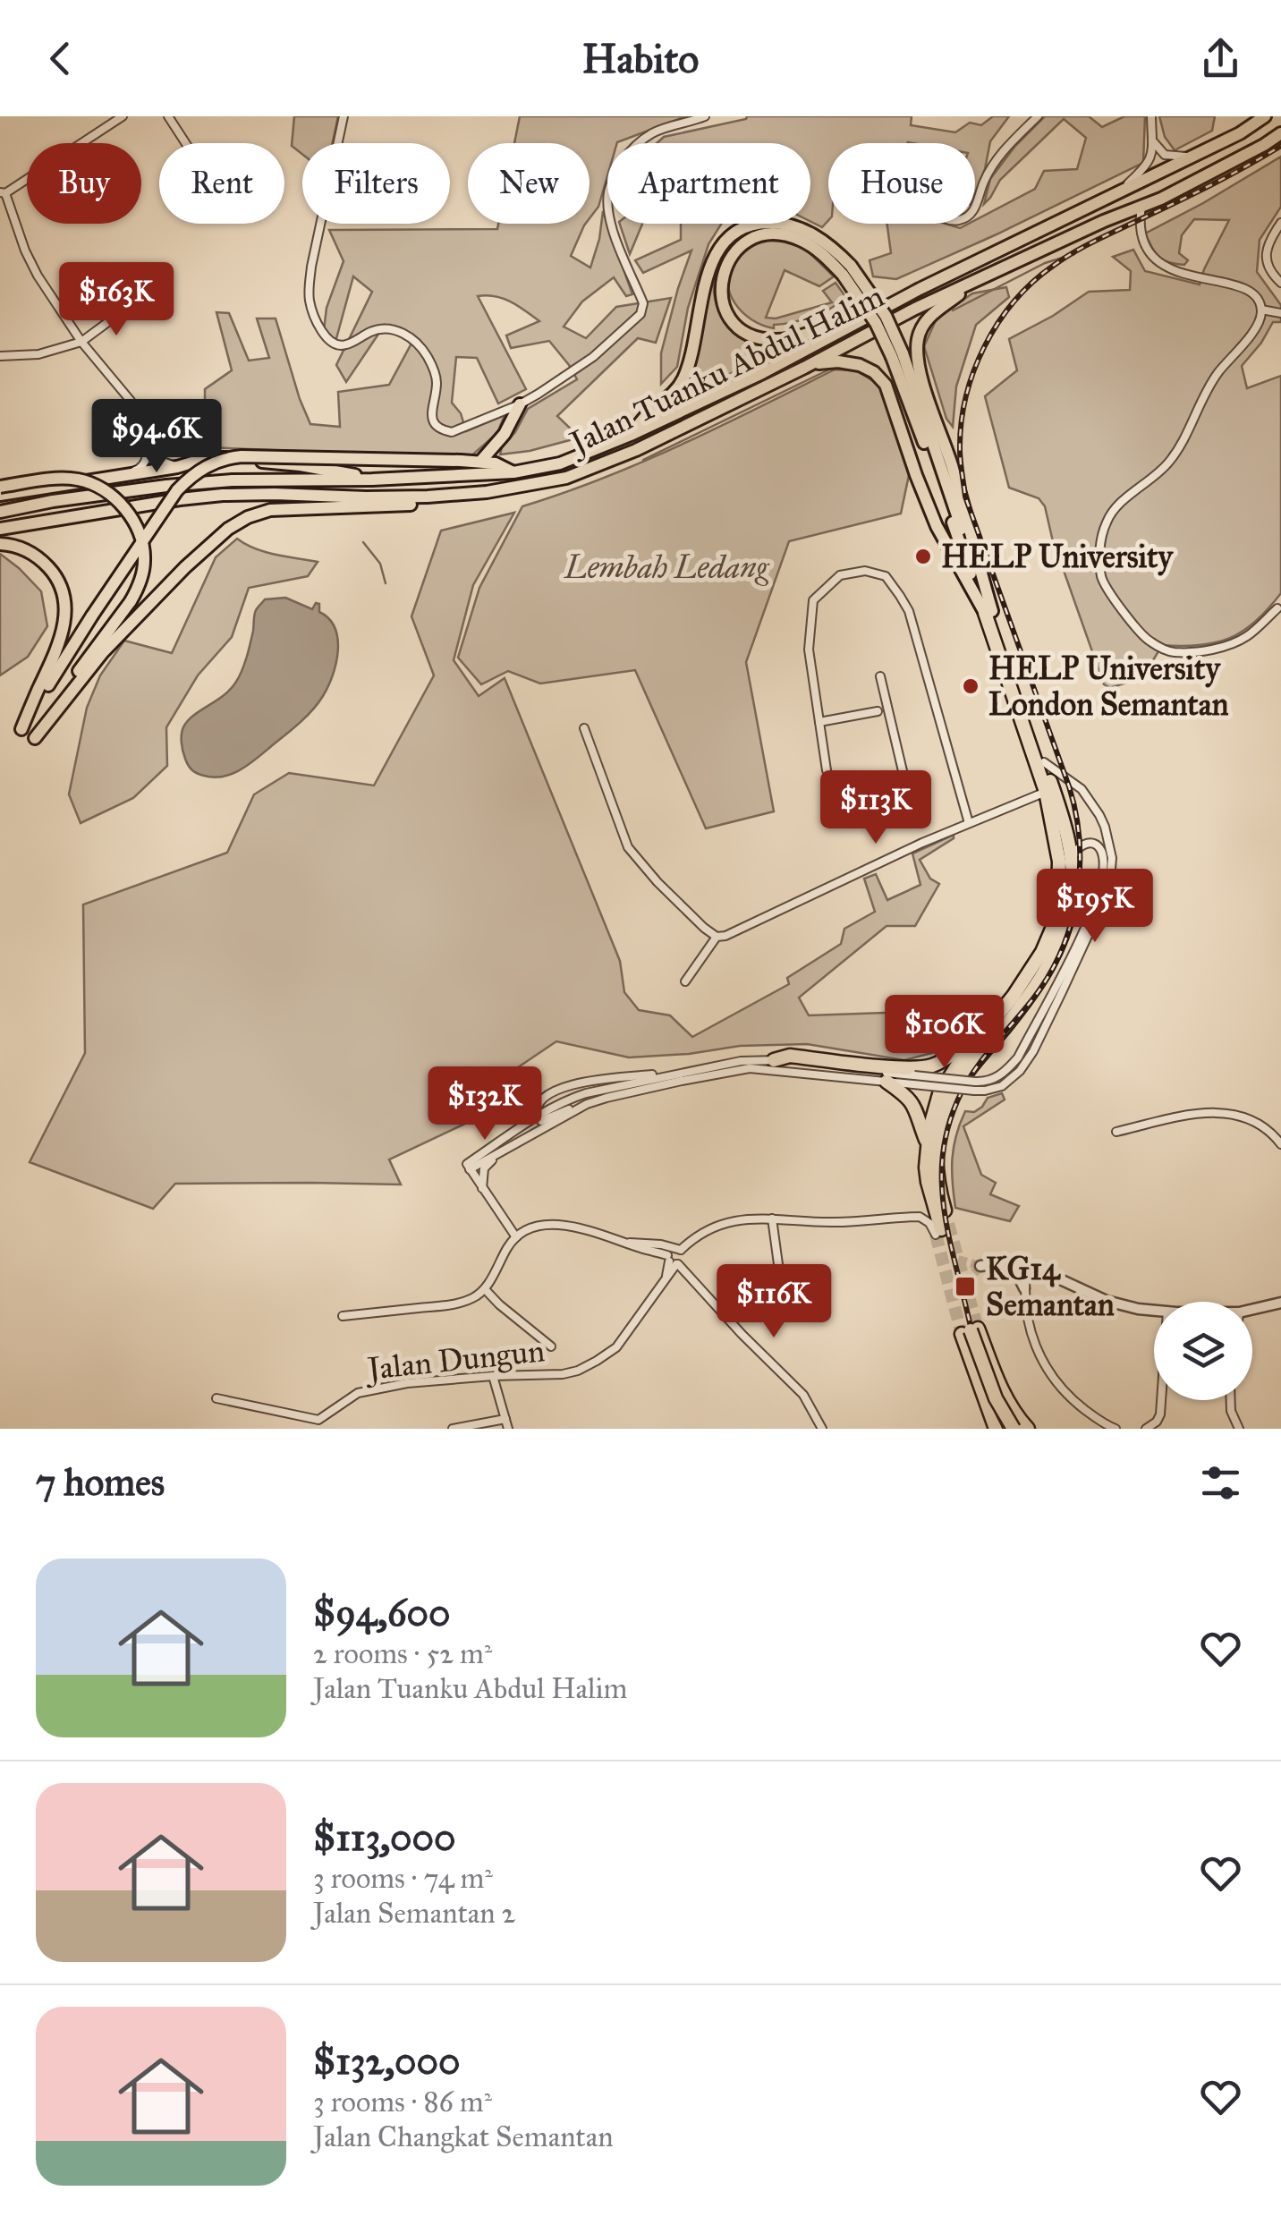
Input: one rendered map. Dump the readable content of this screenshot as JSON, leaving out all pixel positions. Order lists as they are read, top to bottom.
{
  "streets": {
    "main road": ["Jalan Tuanku Abdul Halim"],
    "street": ["Jalan Dungun"]
  },
  "parks": ["Lembah Ledang"],
  "places": {
    "other": ["HELP University", "HELP University London Semantan"],
    "transit": ["KG14 Semantan"]
  },
  "page": {
    "header": "Habito",
    "chip": [
      "Buy",
      "Rent",
      "Filters",
      "New",
      "Apartment",
      "House"
    ],
    "price": [
      "$163K",
      "$94.6K",
      "$113K",
      "$195K",
      "$106K",
      "$132K",
      "$116K"
    ],
    "heading": "7 homes",
    "list": [
      {
        "name": "$94,600",
        "note": "2 rooms · 52 m² · Jalan Tuanku Abdul Halim"
      },
      {
        "name": "$113,000",
        "note": "3 rooms · 74 m² · Jalan Semantan 2"
      },
      {
        "name": "$132,000",
        "note": "3 rooms · 86 m² · Jalan Changkat Semantan"
      }
    ]
  }
}
